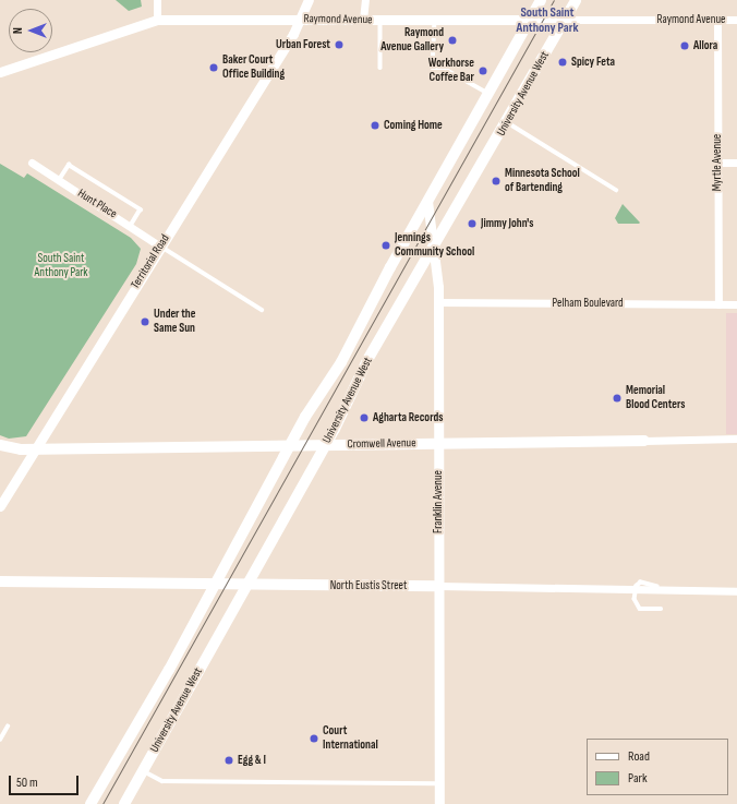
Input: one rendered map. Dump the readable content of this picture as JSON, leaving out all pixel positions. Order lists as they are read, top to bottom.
{
  "streets": {
    "main road": ["University Avenue West", "Cromwell Avenue", "North Eustis Street"],
    "street": [
      "Raymond Avenue",
      "Myrtle Avenue",
      "Hunt Place",
      "Territorial Road",
      "Pelham Boulevard",
      "Franklin Avenue"
    ]
  },
  "crossings": [
    ["Raymond Avenue", "University Avenue West"],
    ["Raymond Avenue", "Myrtle Avenue"],
    ["Raymond Avenue", "Territorial Road"],
    ["University Avenue West", "Cromwell Avenue"],
    ["University Avenue West", "Franklin Avenue"],
    ["University Avenue West", "North Eustis Street"],
    ["Myrtle Avenue", "Pelham Boulevard"],
    ["Hunt Place", "Territorial Road"],
    ["Territorial Road", "Cromwell Avenue"],
    ["Pelham Boulevard", "Franklin Avenue"],
    ["Cromwell Avenue", "Franklin Avenue"],
    ["Franklin Avenue", "North Eustis Street"]
  ],
  "districts": ["South Saint Anthony Park"],
  "parks": ["South Saint Anthony Park"],
  "places": [
    "Raymond Avenue Gallery",
    "Urban Forest",
    "Allora",
    "Spicy Feta",
    "Baker Court Office Building",
    "Workhorse Coffee Bar",
    "Coming Home",
    "Minnesota School of Bartending",
    "Jimmy John's",
    "Jennings Community School",
    "Under the Same Sun",
    "Memorial Blood Centers",
    "Agharta Records",
    "Court International",
    "Egg & I"
  ],
  "legend": ["Road", "Park"],
  "scale_bar": "50 m",
  "north": "left"
}
